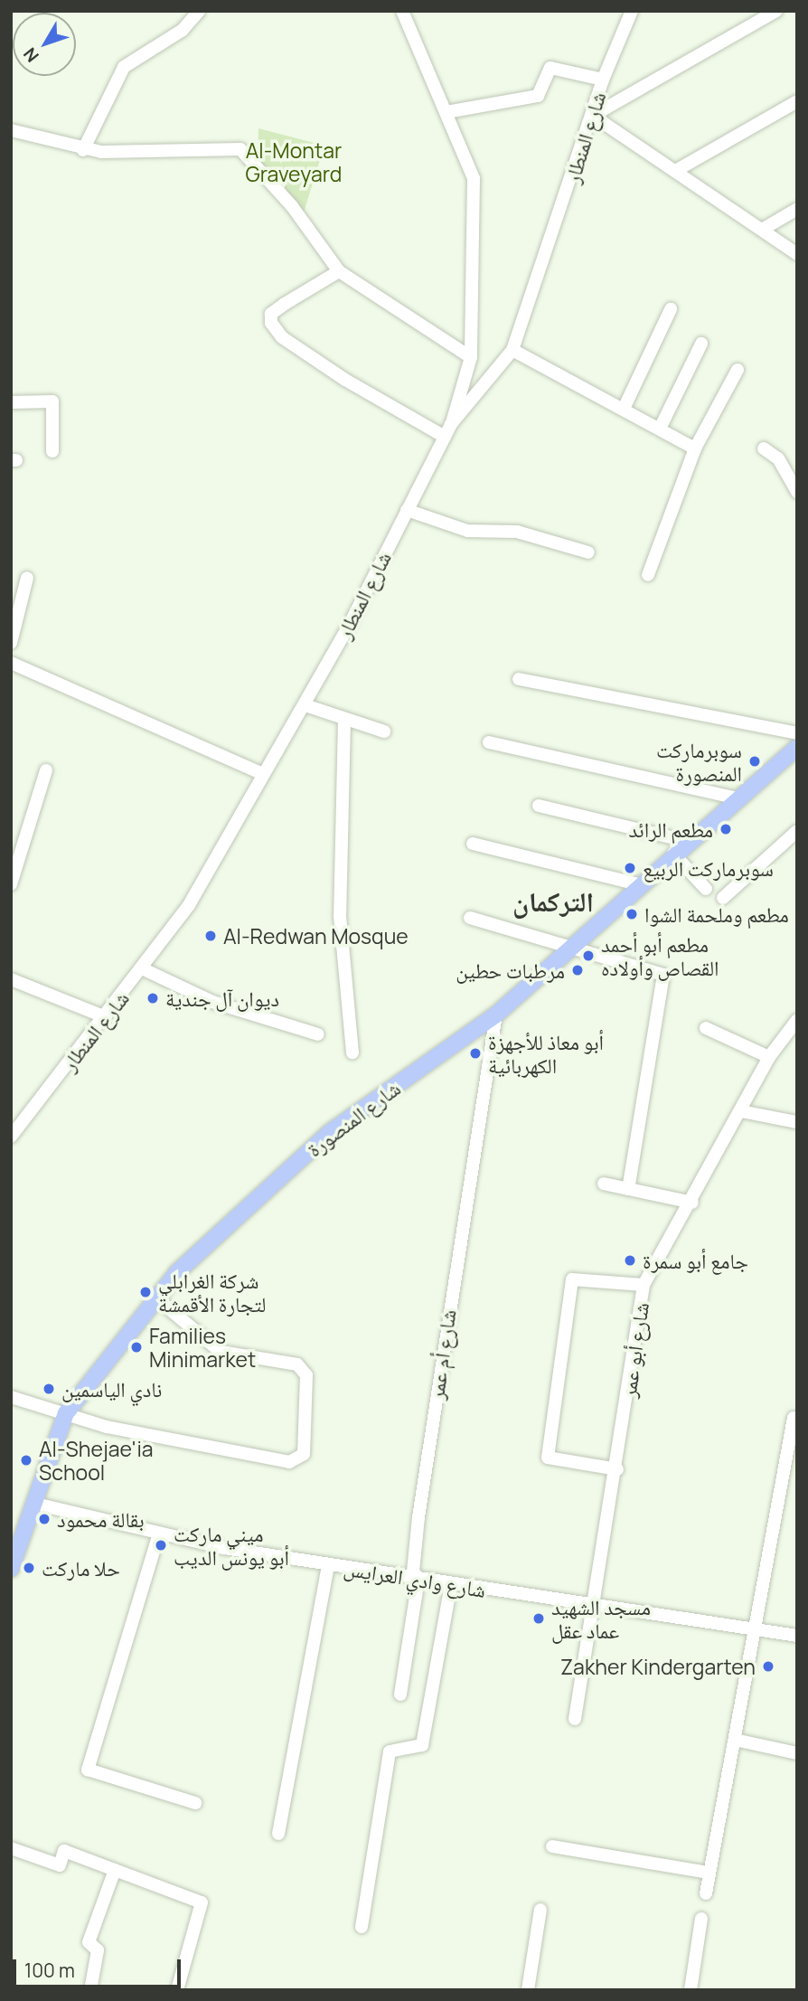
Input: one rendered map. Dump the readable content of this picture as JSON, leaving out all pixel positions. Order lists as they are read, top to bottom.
{
  "streets": {
    "main road": ["شارع المنصورة"],
    "street": [
      "شارع المنطار",
      "شارع أبو عمر",
      "شارع أم عمر",
      "شارع وادي العرايس"
    ]
  },
  "crossings": [
    ["شارع المنصورة", "شارع أم عمر"],
    ["شارع المنصورة", "شارع وادي العرايس"],
    ["شارع أبو عمر", "شارع وادي العرايس"],
    ["شارع أم عمر", "شارع وادي العرايس"]
  ],
  "districts": ["التركمان"],
  "parks": ["Al-Montar Graveyard"],
  "places": [
    "سوبرماركت المنصورة",
    "مطعم الرائد",
    "سوبرماركت الربيع",
    "مطعم وملحمة الشوا",
    "Al-Redwan Mosque",
    "مطعم أبو أحمد القصاص وأولاده",
    "مرطبات حطين",
    "ديوان آل جندية",
    "أبو معاذ للأجهزة الكهربائية",
    "جامع أبو سمرة",
    "شركة الغرابلي لتجارة الأقمشة",
    "Families Minimarket",
    "نادي الياسمين",
    "Al-Shejae'ia School",
    "بقالة محمود",
    "ميني ماركت أبو يونس الديب",
    "حلا ماركت",
    "مسجد الشهيد عماد عقل",
    "Zakher Kindergarten"
  ],
  "scale_bar": "100 m",
  "north": "bottom left"
}
